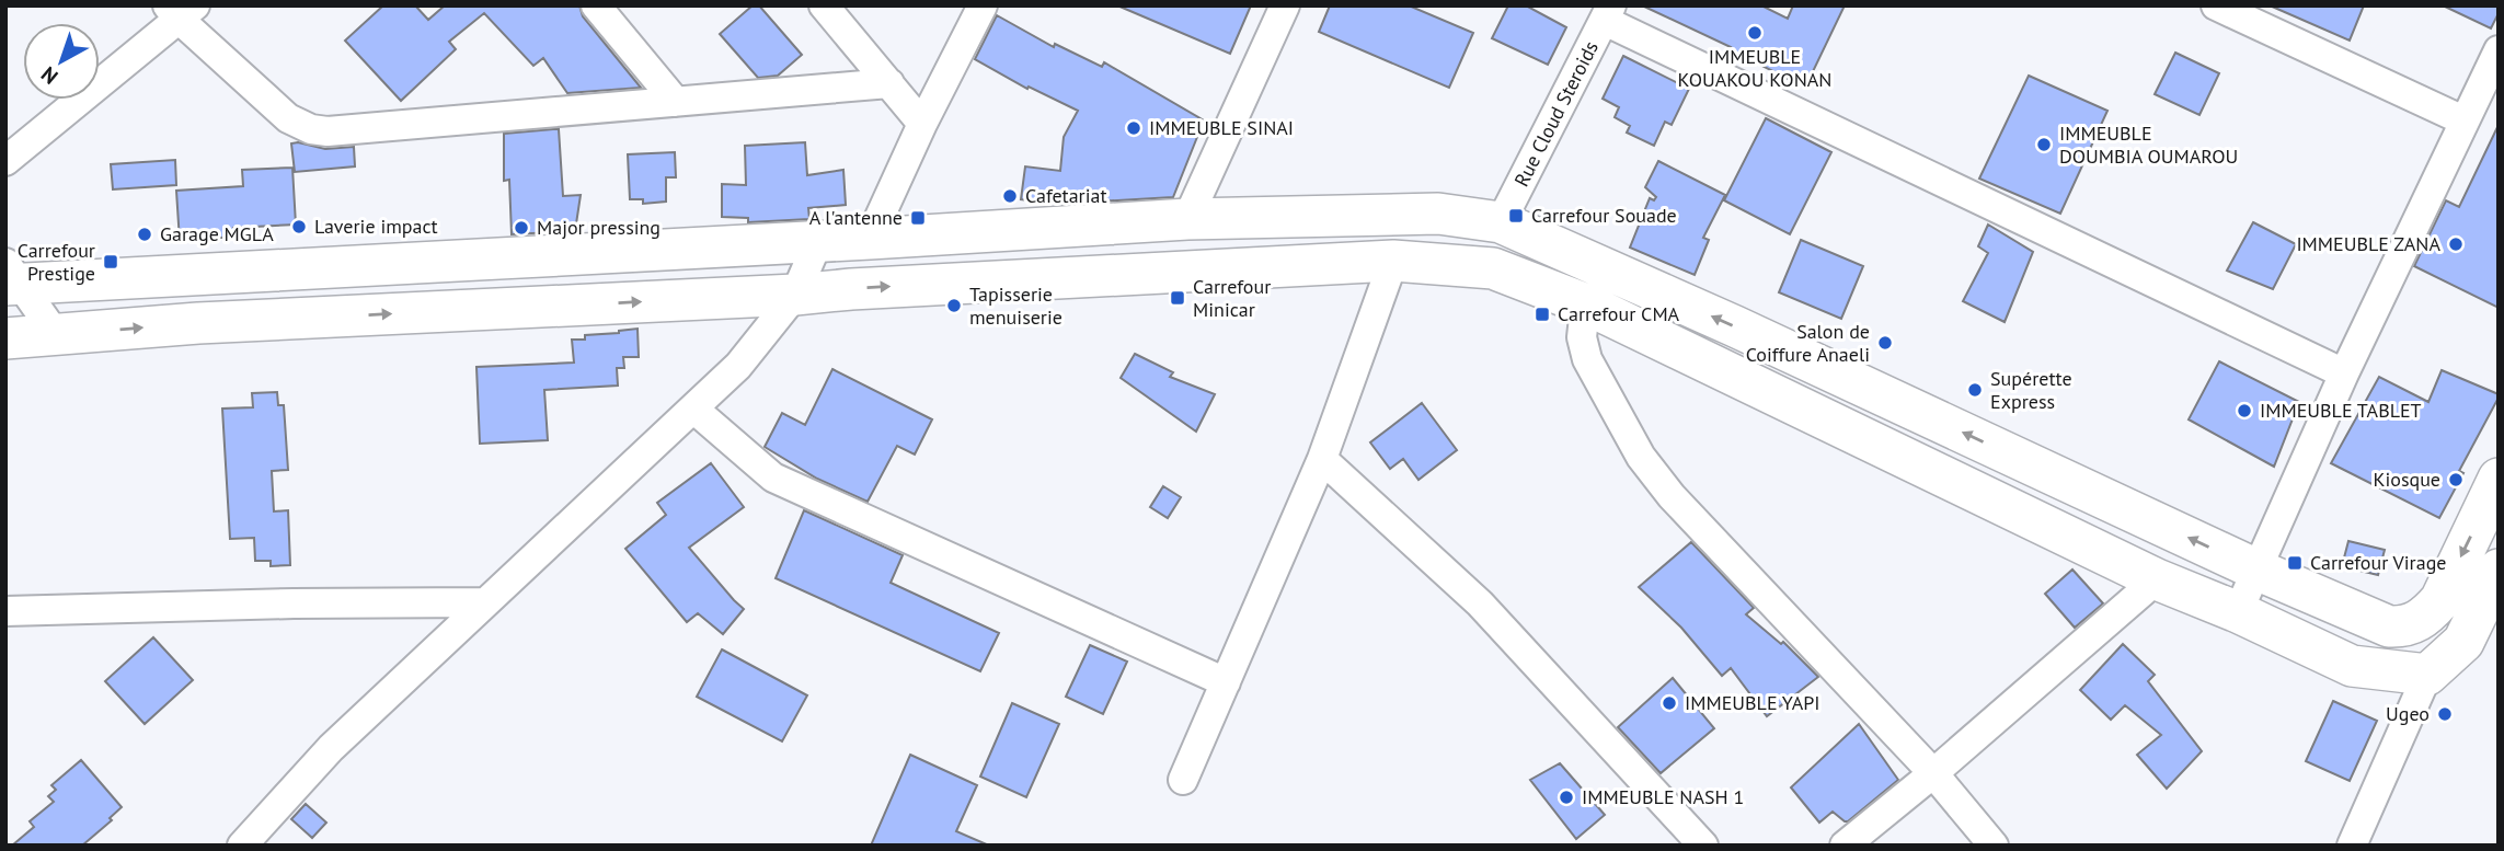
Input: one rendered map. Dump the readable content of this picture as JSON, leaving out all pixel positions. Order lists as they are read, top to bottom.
{
  "streets": {
    "street": ["Rue Cloud Steroids"]
  },
  "places": {
    "other": [
      "IMMEUBLE KOUAKOU KONAN",
      "IMMEUBLE SINAI",
      "IMMEUBLE DOUMBIA OUMAROU",
      "Cafetariat",
      "Laverie impact",
      "Major pressing",
      "Garage MGLA",
      "IMMEUBLE ZANA",
      "Tapisserie menuiserie",
      "Salon de Coiffure Anaeli",
      "Supérette Express",
      "IMMEUBLE TABLET",
      "Kiosque",
      "IMMEUBLE YAPI",
      "Ugeo",
      "IMMEUBLE NASH 1"
    ],
    "transit": [
      "Carrefour Souade",
      "A l'antenne",
      "Carrefour Prestige",
      "Carrefour Minicar",
      "Carrefour CMA",
      "Carrefour Virage"
    ]
  },
  "north": "bottom left"
}
